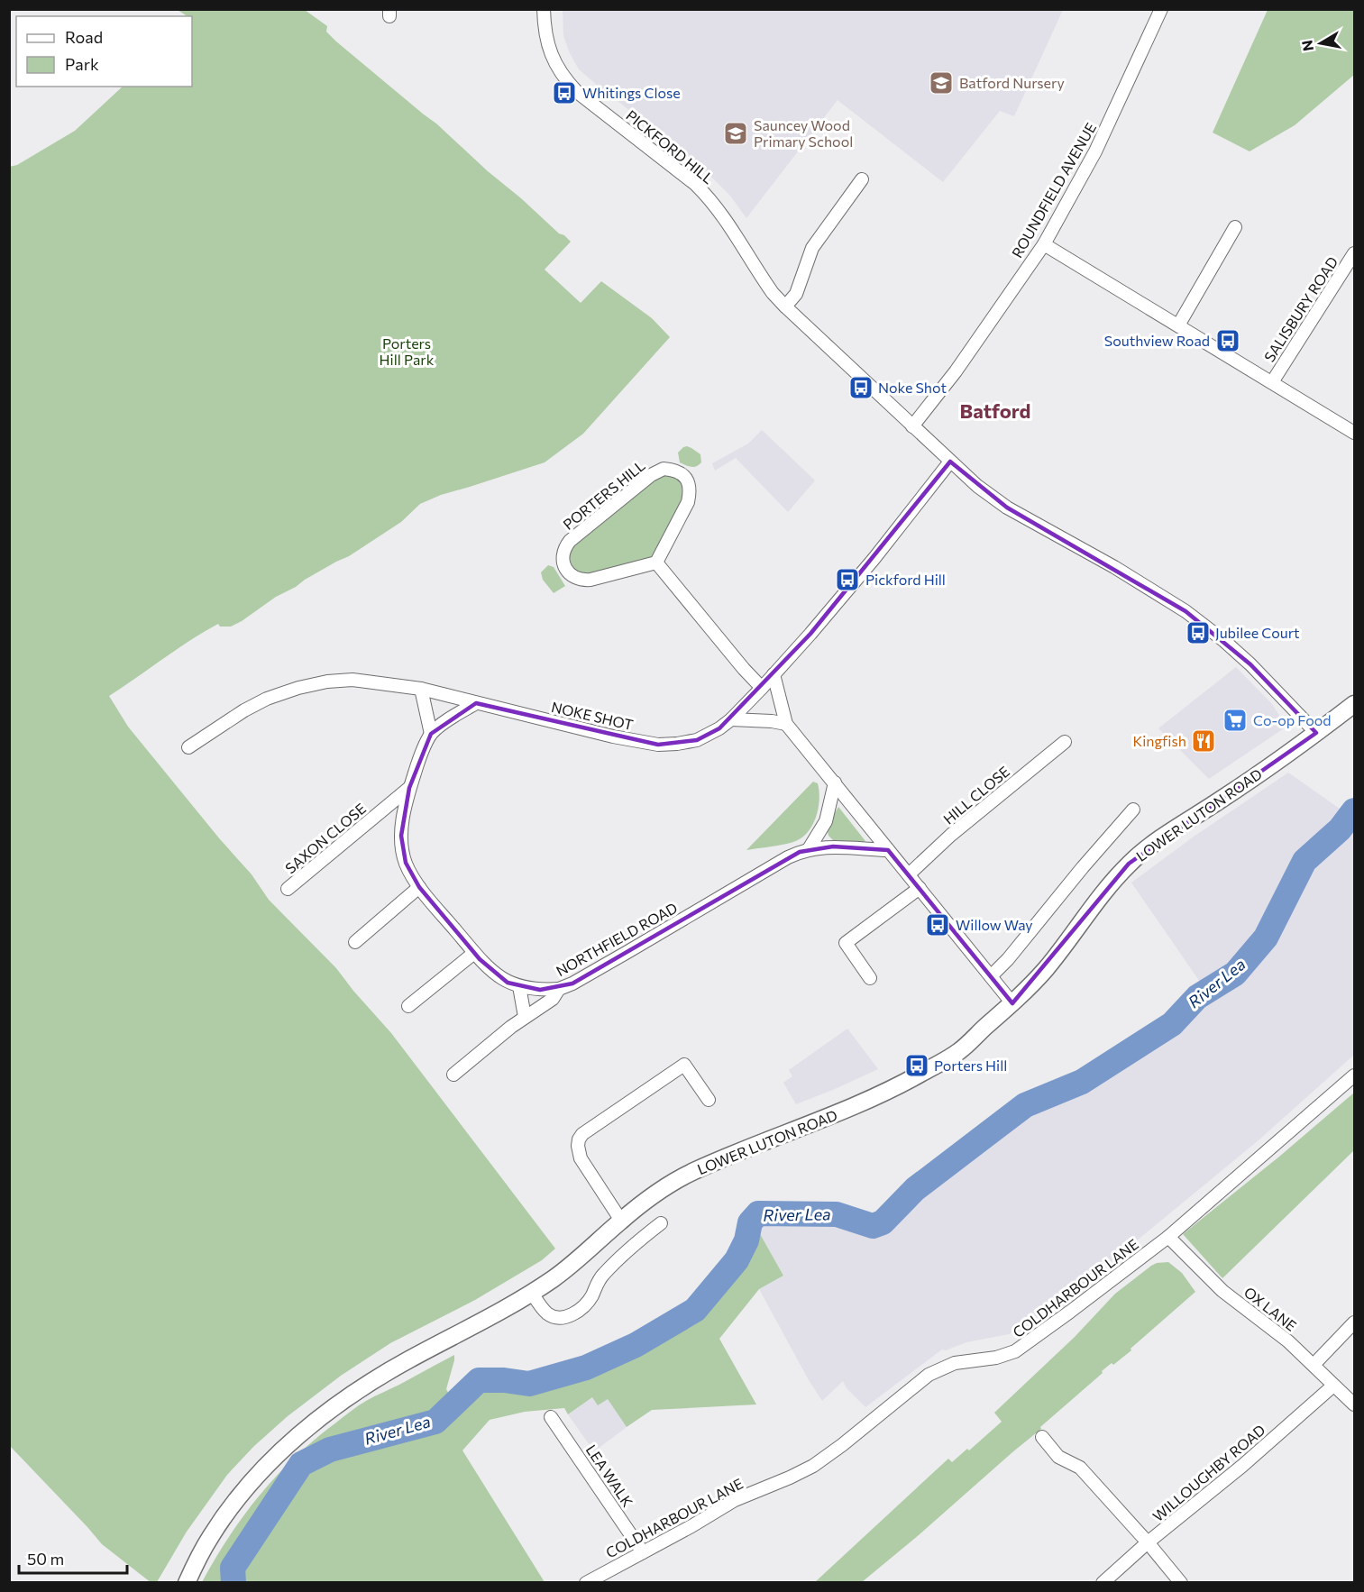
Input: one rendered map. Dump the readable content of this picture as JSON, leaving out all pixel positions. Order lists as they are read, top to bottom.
{
  "streets": {
    "main road": ["LOWER LUTON ROAD"],
    "street": [
      "PICKFORD HILL",
      "ROUNDFIELD AVENUE",
      "SALISBURY ROAD",
      "PORTERS HILL",
      "NOKE SHOT",
      "HILL CLOSE",
      "SAXON CLOSE",
      "NORTHFIELD ROAD",
      "COLDHARBOUR LANE",
      "OX LANE",
      "WILLOUGHBY ROAD",
      "LEA WALK"
    ]
  },
  "crossings": [
    ["PICKFORD HILL", "ROUNDFIELD AVENUE"],
    ["PICKFORD HILL", "NOKE SHOT"],
    ["PICKFORD HILL", "LOWER LUTON ROAD"],
    ["COLDHARBOUR LANE", "OX LANE"],
    ["COLDHARBOUR LANE", "LEA WALK"],
    ["OX LANE", "WILLOUGHBY ROAD"]
  ],
  "districts": ["Batford"],
  "water": ["River Lea"],
  "parks": ["Porters Hill Park"],
  "places": {
    "school or university": ["Batford Nursery", "Sauncey Wood Primary School"],
    "bus stop": [
      "Whitings Close",
      "Southview Road",
      "Noke Shot",
      "Pickford Hill",
      "Jubilee Court",
      "Willow Way",
      "Porters Hill"
    ],
    "supermarket": ["Co-op Food"],
    "restaurant": ["Kingfish"]
  },
  "legend": ["Road", "Park"],
  "scale_bar": "50 m",
  "north": "left"
}
